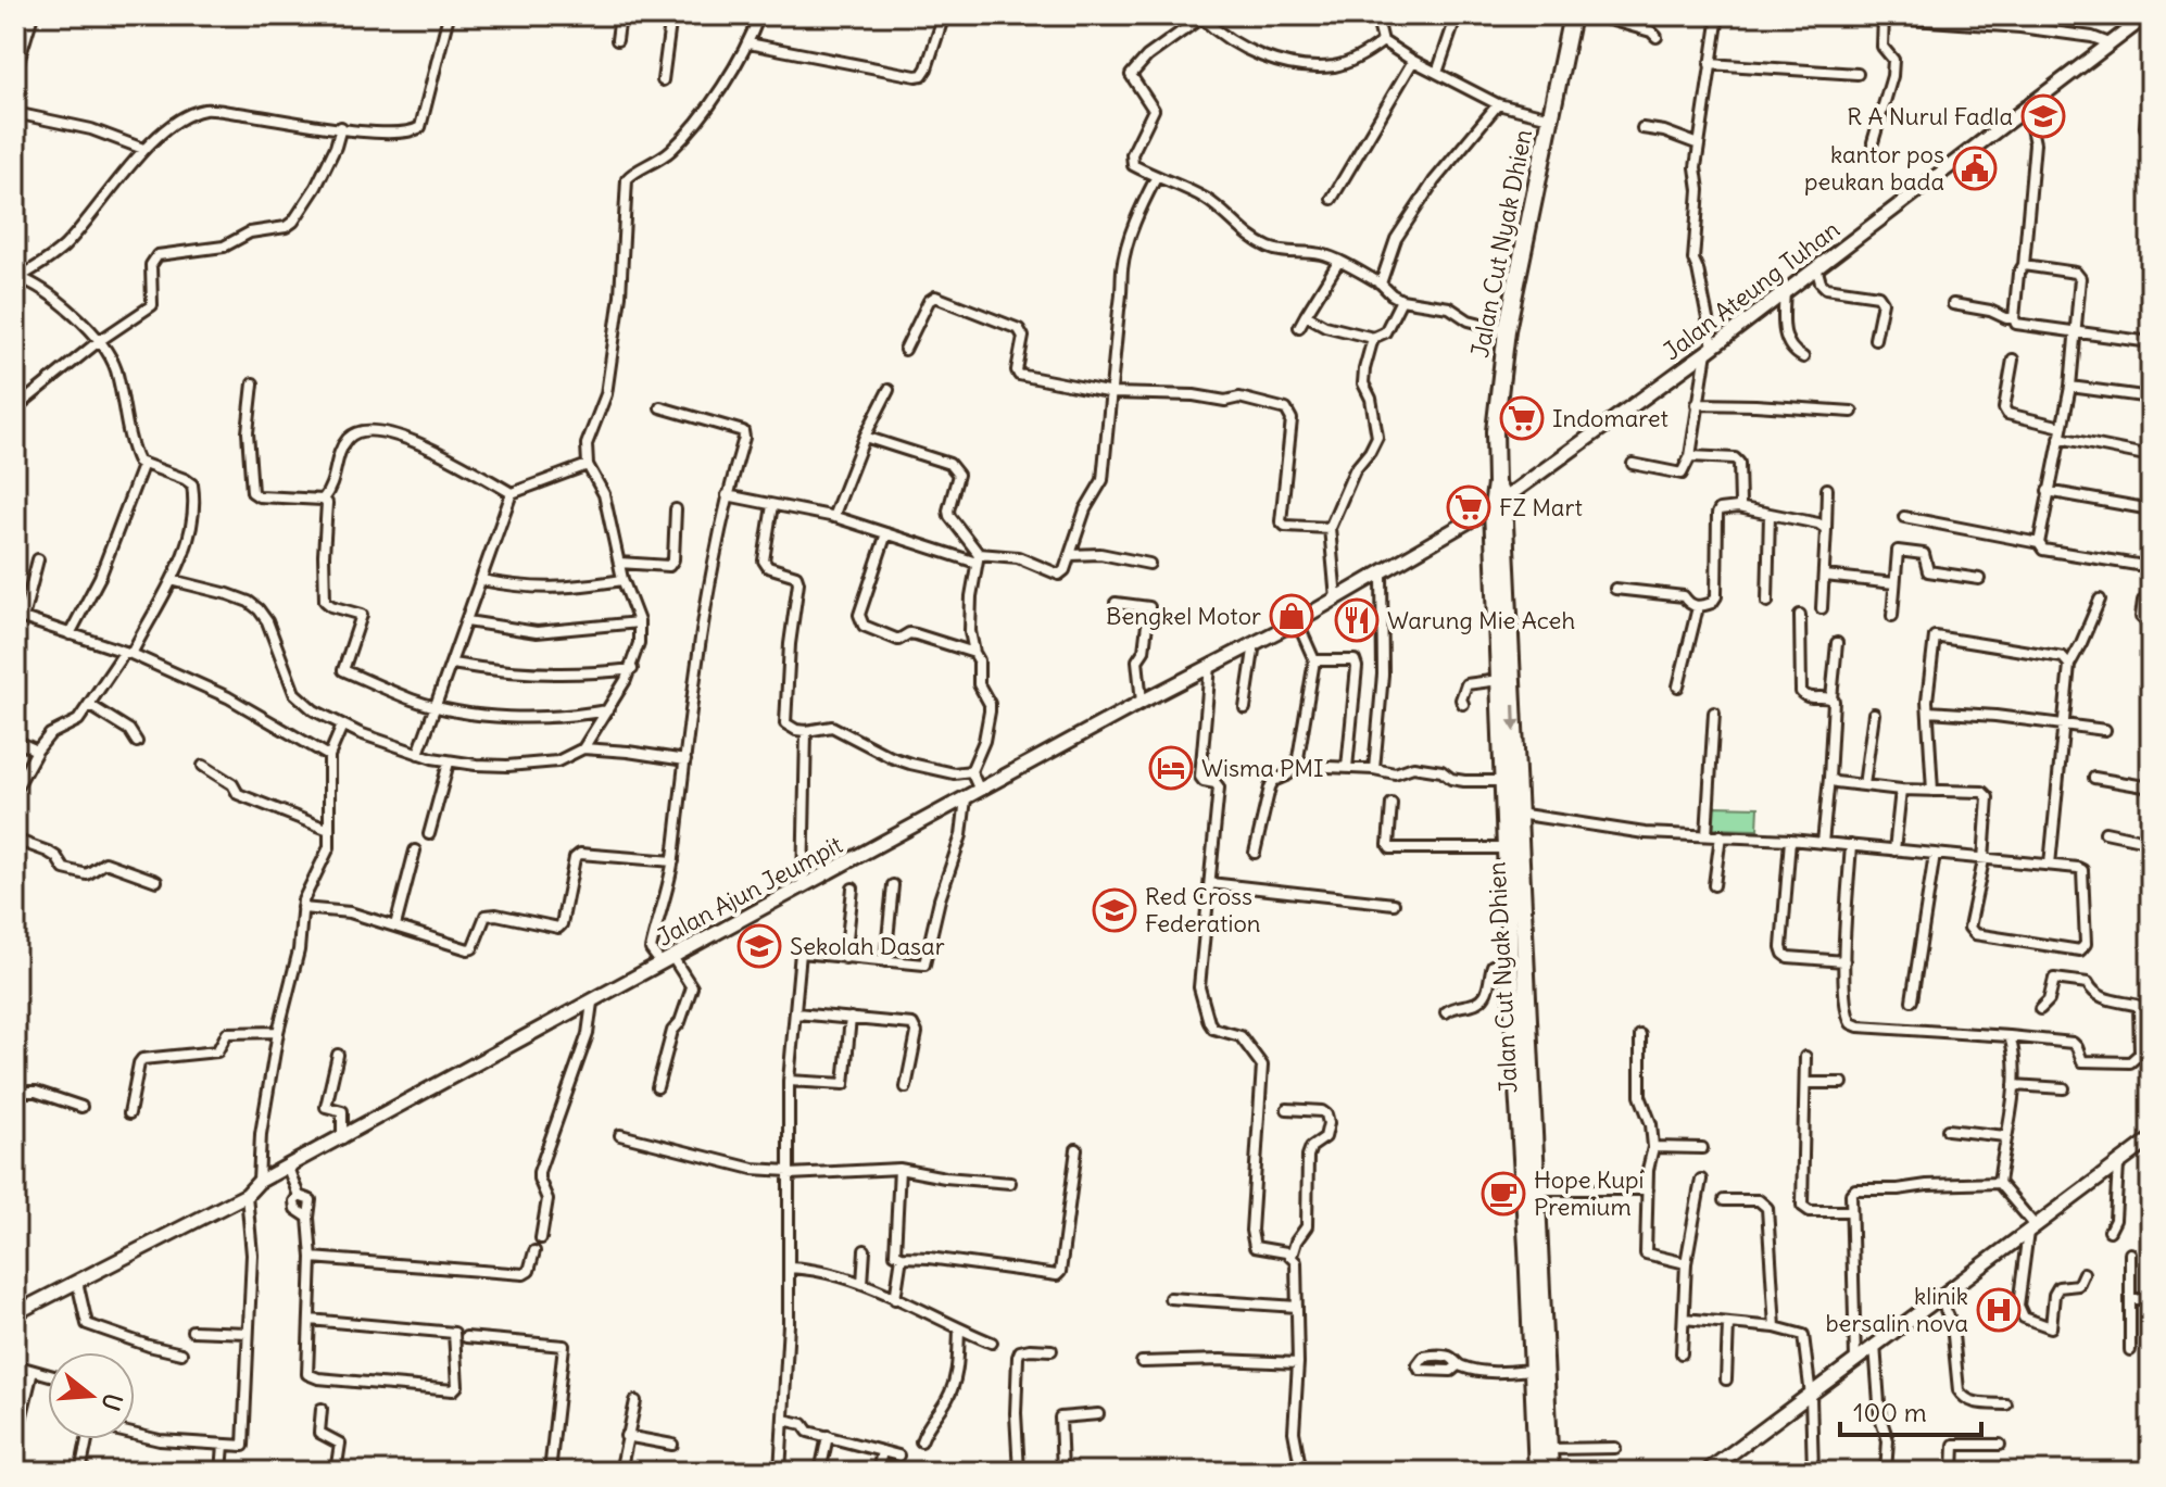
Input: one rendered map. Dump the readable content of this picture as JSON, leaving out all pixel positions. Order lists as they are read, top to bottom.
{
  "streets": {
    "highway": ["Jalan Cut Nyak Dhien"],
    "street": ["Jalan Ateung Tuhan", "Jalan Ajun Jeumpit"]
  },
  "crossings": [
    ["Jalan Cut Nyak Dhien", "Jalan Ateung Tuhan"],
    ["Jalan Cut Nyak Dhien", "Jalan Ajun Jeumpit"],
    ["Jalan Ateung Tuhan", "Jalan Ajun Jeumpit"]
  ],
  "places": {
    "school or university": ["R A Nurul Fadla", "Red Cross Federation", "Sekolah Dasar"],
    "public building": ["kantor pos peukan bada"],
    "supermarket": ["Indomaret", "FZ Mart"],
    "shop": ["Bengkel Motor"],
    "restaurant": ["Warung Mie Aceh"],
    "hotel": ["Wisma PMI"],
    "cafe": ["Hope Kupi Premium"],
    "hospital": ["klinik bersalin nova"]
  },
  "scale_bar": "100 m",
  "north": "right"
}
